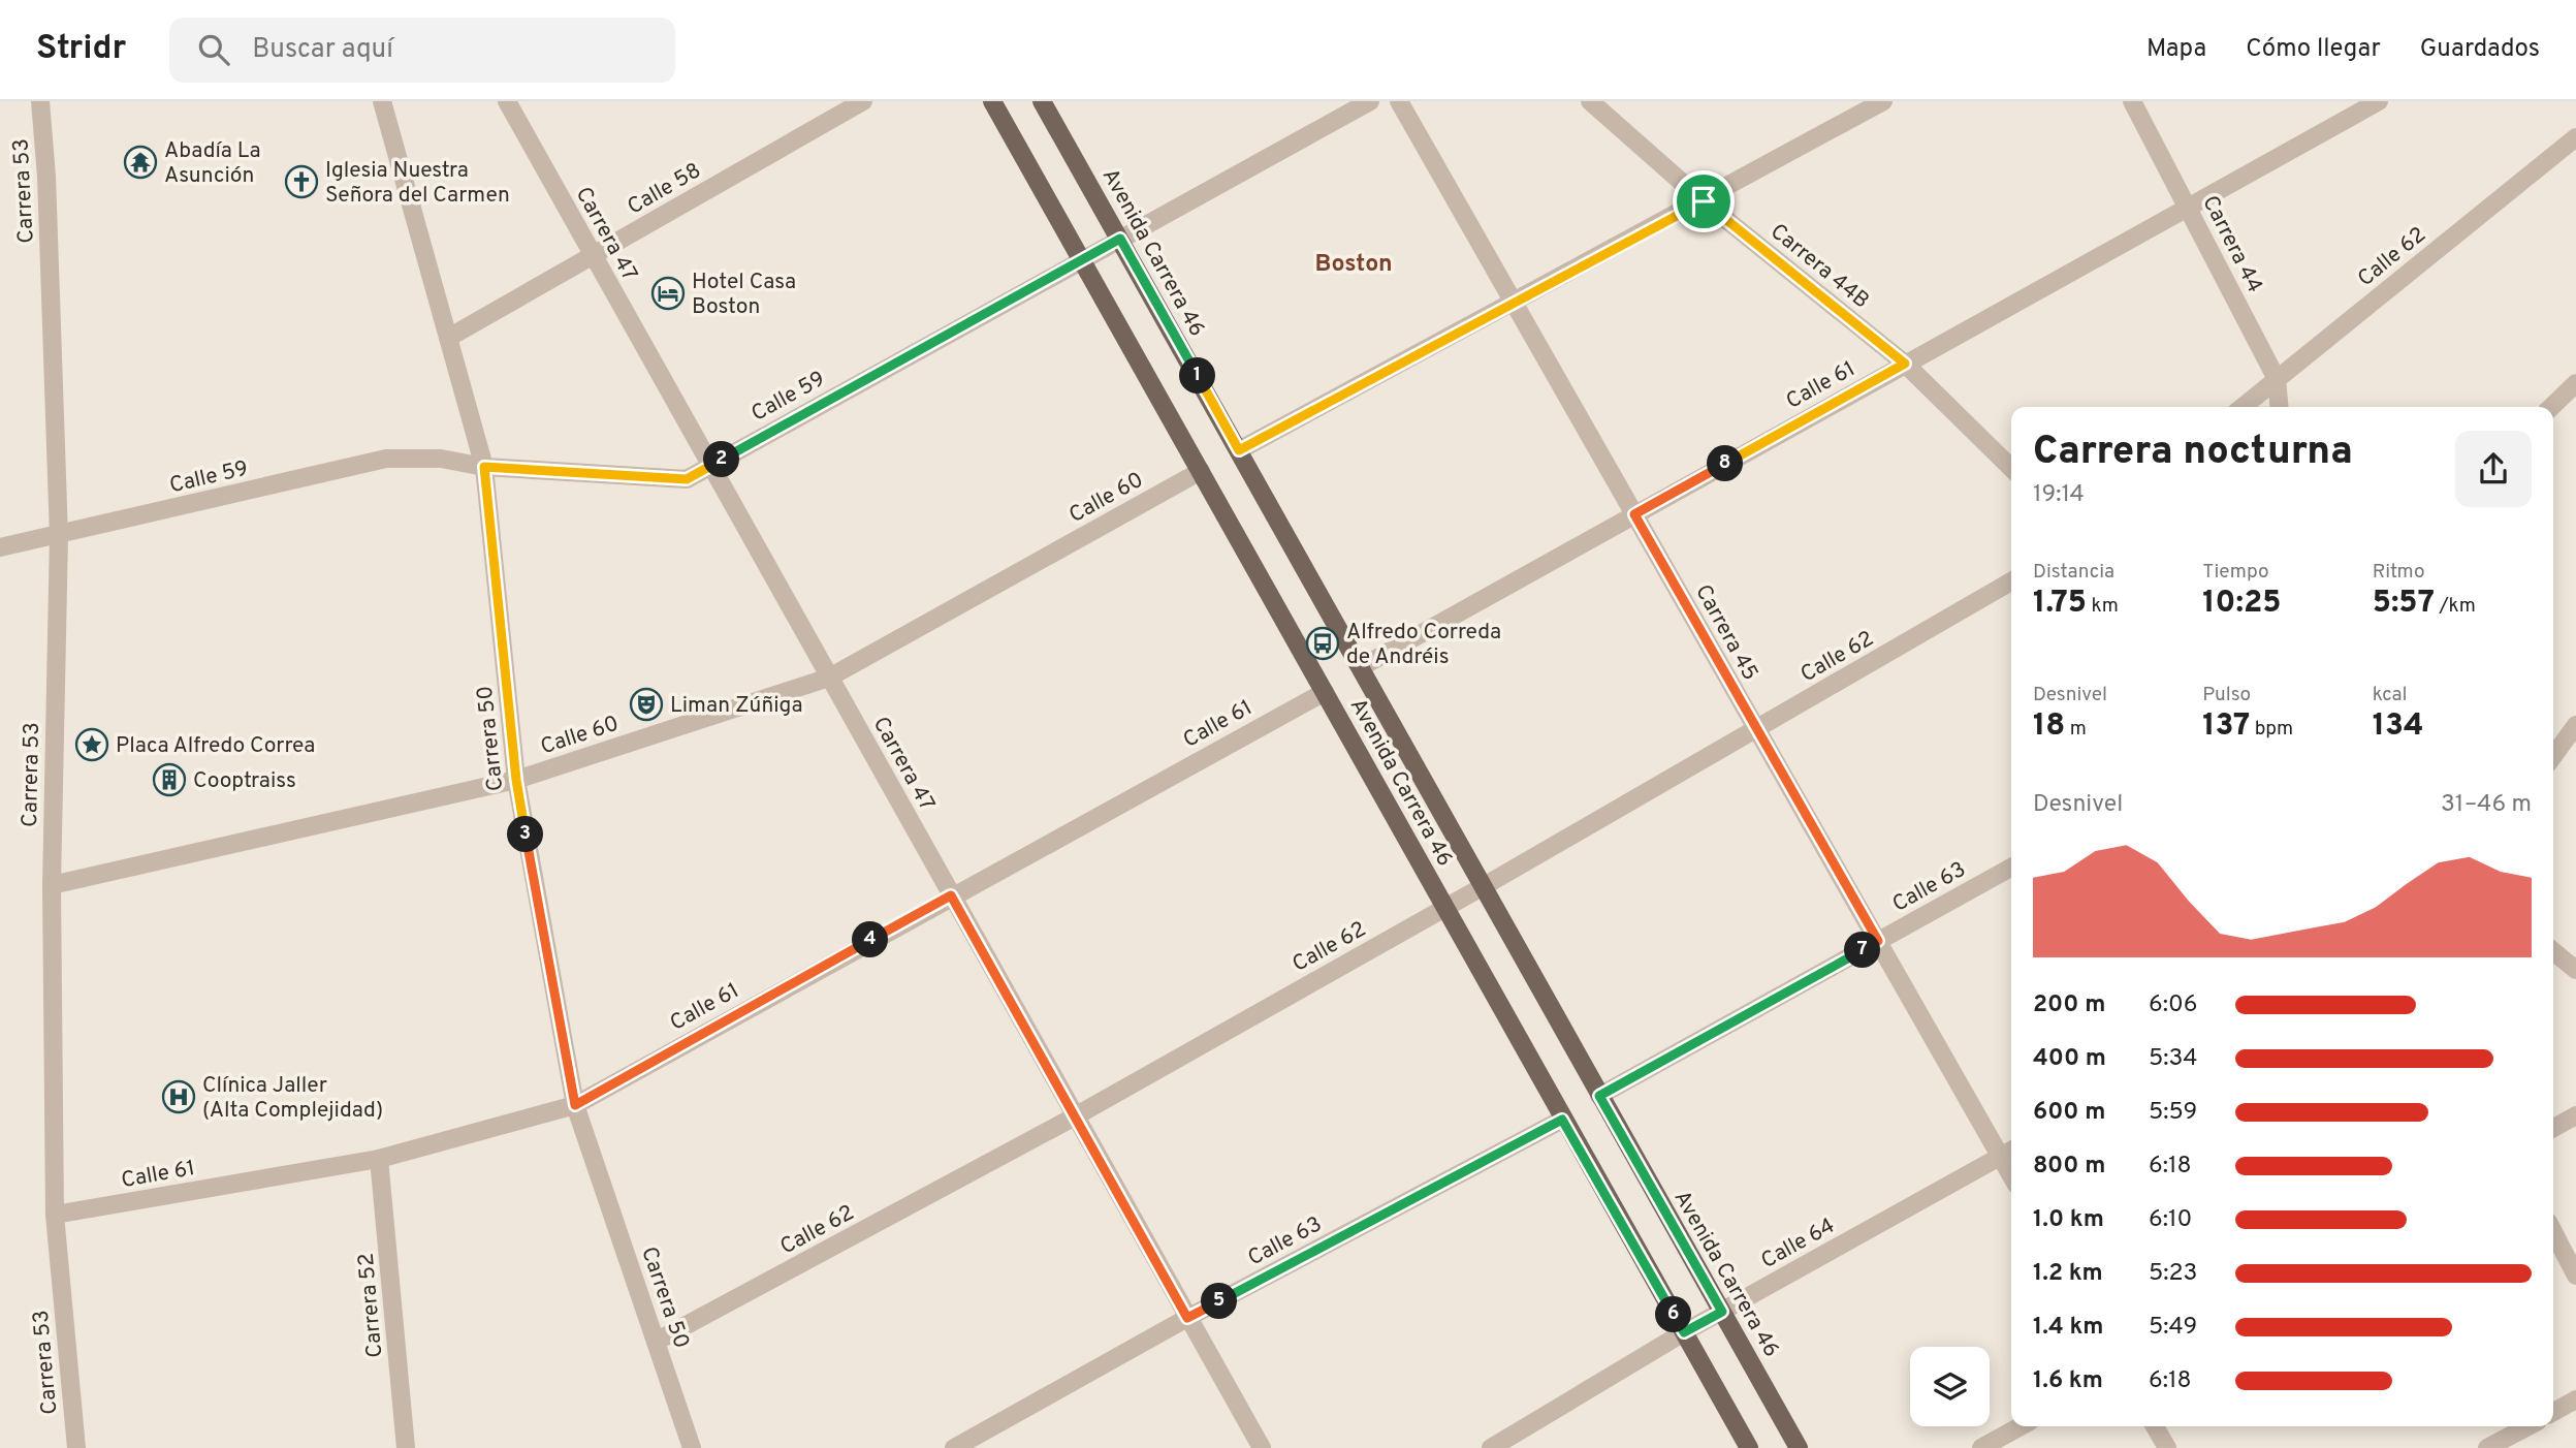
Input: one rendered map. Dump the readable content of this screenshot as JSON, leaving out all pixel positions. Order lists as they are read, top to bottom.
{
  "streets": {
    "main road": ["Avenida Carrera 46"],
    "street": [
      "Calle 58",
      "Carrera 53",
      "Carrera 47",
      "Carrera 44",
      "Calle 62",
      "Carrera 44B",
      "Calle 61",
      "Calle 59",
      "Calle 60",
      "Carrera 45",
      "Carrera 50",
      "Calle 63",
      "Calle 64",
      "Carrera 52"
    ]
  },
  "crossings": [
    ["Calle 58", "Carrera 47"],
    ["Calle 58", "Carrera 50"],
    ["Carrera 53", "Calle 61"],
    ["Carrera 53", "Calle 59"],
    ["Carrera 53", "Calle 60"],
    ["Carrera 47", "Calle 62"],
    ["Carrera 47", "Calle 61"],
    ["Carrera 47", "Calle 59"],
    ["Carrera 47", "Calle 60"],
    ["Carrera 47", "Calle 63"],
    ["Carrera 44", "Calle 62"],
    ["Carrera 44", "Calle 61"],
    ["Avenida Carrera 46", "Calle 62"],
    ["Avenida Carrera 46", "Calle 61"],
    ["Avenida Carrera 46", "Calle 59"],
    ["Avenida Carrera 46", "Calle 60"],
    ["Avenida Carrera 46", "Calle 63"],
    ["Avenida Carrera 46", "Calle 64"],
    ["Calle 62", "Carrera 45"],
    ["Calle 62", "Carrera 50"],
    ["Carrera 44B", "Calle 61"],
    ["Calle 61", "Carrera 45"],
    ["Calle 61", "Carrera 50"],
    ["Calle 61", "Carrera 52"],
    ["Calle 59", "Carrera 50"],
    ["Calle 60", "Carrera 50"],
    ["Carrera 45", "Calle 63"],
    ["Carrera 45", "Calle 64"]
  ],
  "districts": ["Boston"],
  "places": {
    "temple": ["Abadía La Asunción"],
    "church": ["Iglesia Nuestra Señora del Carmen"],
    "hotel": ["Hotel Casa Boston"],
    "bus stop": ["Alfredo Correda de Andréis"],
    "theatre": ["Liman Zúñiga"],
    "place": ["Placa Alfredo Correa"],
    "building": ["Cooptraiss"],
    "hospital": ["Clínica Jaller (Alta Complejidad)"]
  },
  "page": {
    "header": "Stridr",
    "search": "Buscar aquí",
    "nav": ["Mapa", "Cómo llegar", "Guardados"],
    "pins": [
      "1",
      "2",
      "8",
      "3",
      "4",
      "7",
      "5",
      "6"
    ],
    "heading": ["Carrera nocturna", "19:14"],
    "stats": [
      ["Distancia", "1.75 km"],
      ["Tiempo", "10:25"],
      ["Ritmo", "5:57 /km"],
      ["Desnivel", "18 m"],
      ["Pulso", "137 bpm"],
      ["kcal", "134"]
    ],
    "chart": ["Desnivel", "31–46 m"],
    "list": [
      {
        "name": "200 m",
        "note": "6:06"
      },
      {
        "name": "400 m",
        "note": "5:34"
      },
      {
        "name": "600 m",
        "note": "5:59"
      },
      {
        "name": "800 m",
        "note": "6:18"
      },
      {
        "name": "1.0 km",
        "note": "6:10"
      },
      {
        "name": "1.2 km",
        "note": "5:23"
      },
      {
        "name": "1.4 km",
        "note": "5:49"
      },
      {
        "name": "1.6 km",
        "note": "6:18"
      }
    ]
  }
}
